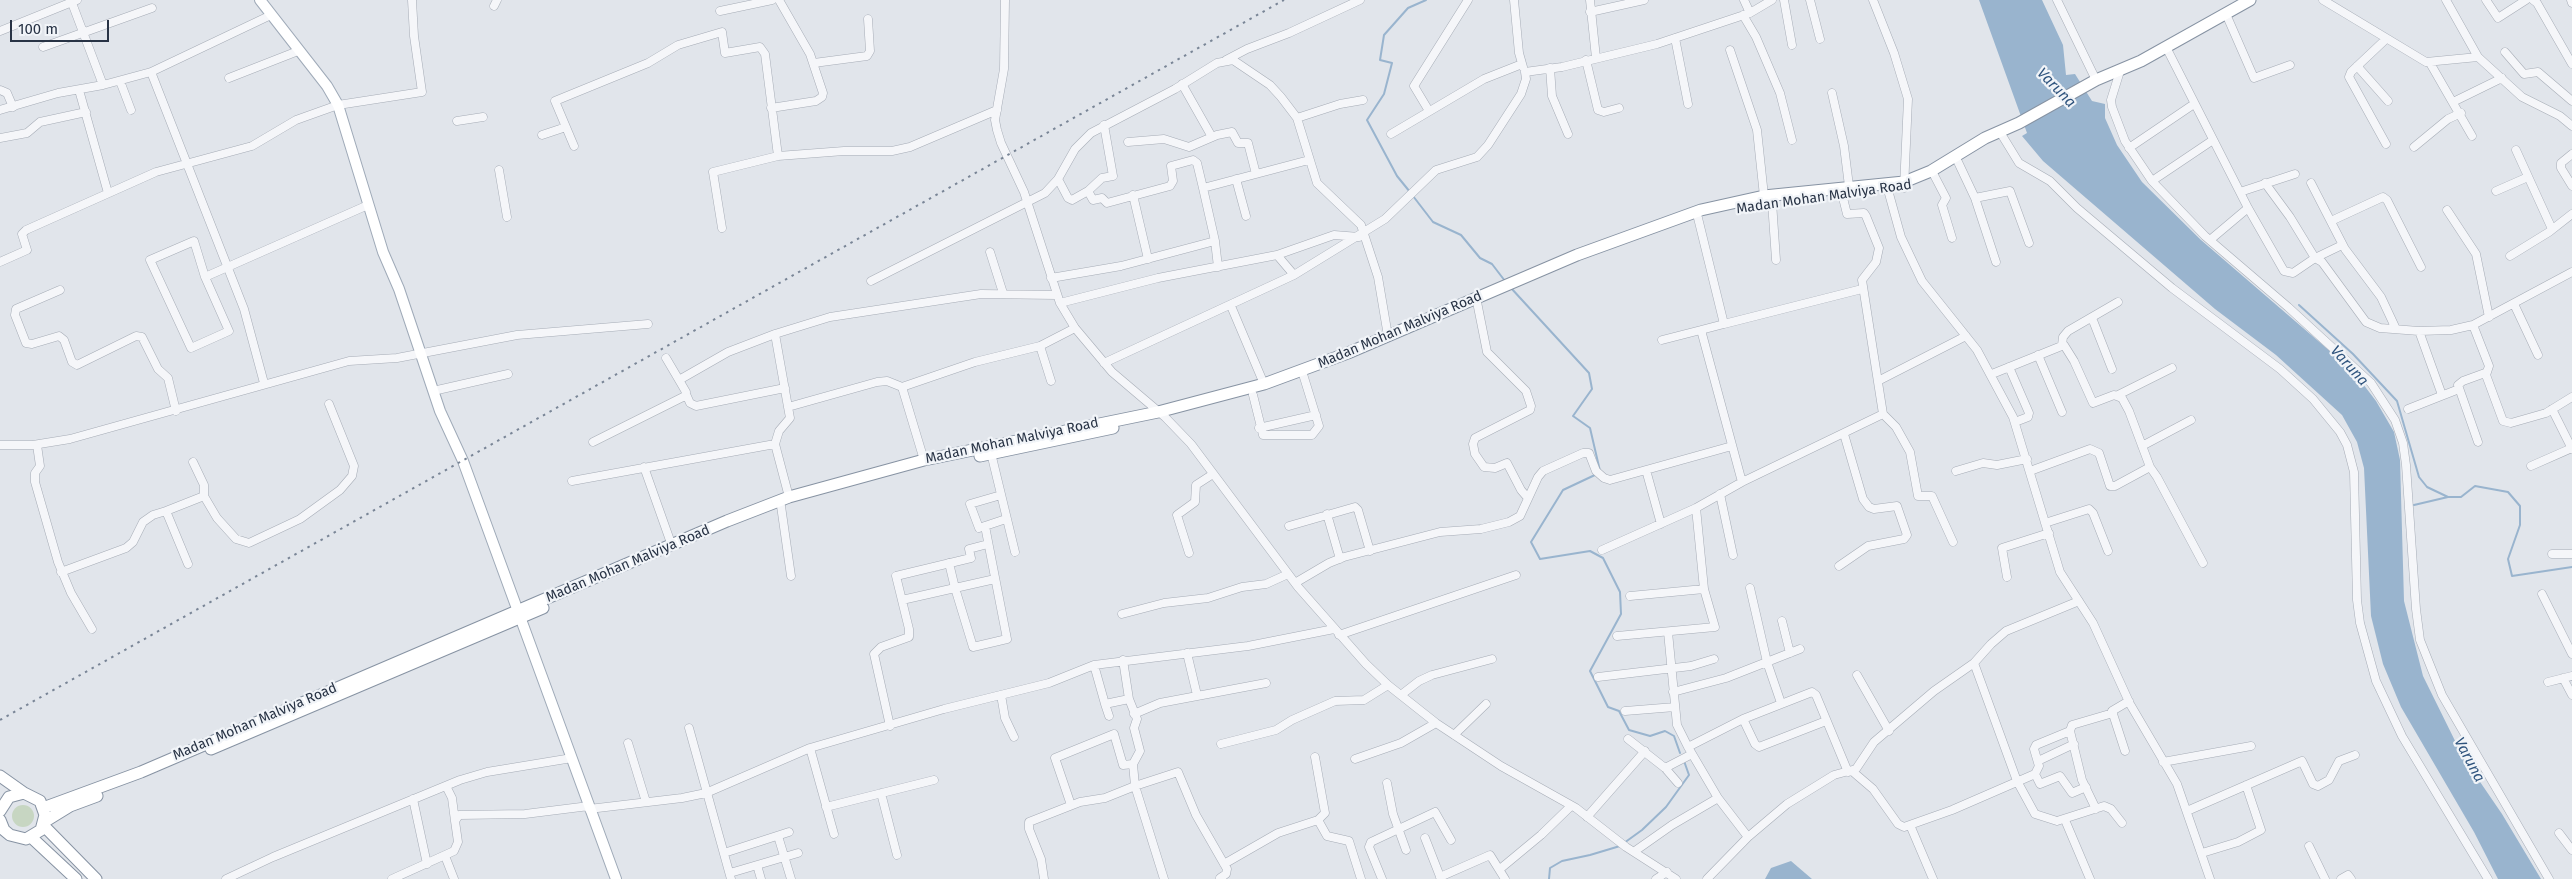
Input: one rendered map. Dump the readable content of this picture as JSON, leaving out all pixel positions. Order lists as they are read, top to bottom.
{
  "streets": {
    "highway": ["Madan Mohan Malviya Road"]
  },
  "water": ["Varuna"],
  "scale_bar": "100 m"
}
